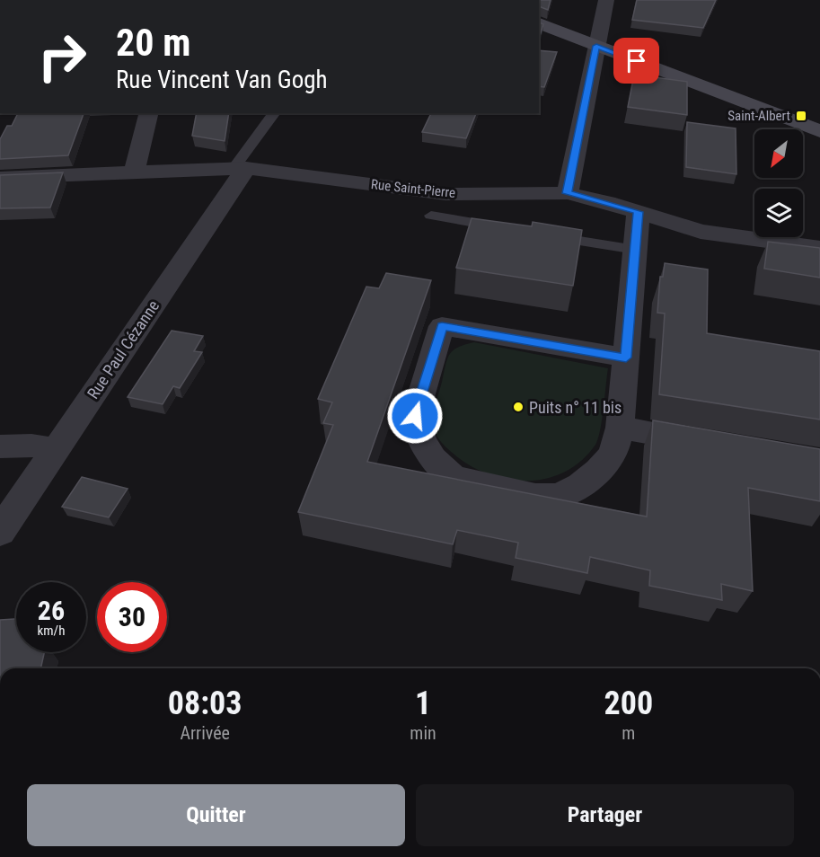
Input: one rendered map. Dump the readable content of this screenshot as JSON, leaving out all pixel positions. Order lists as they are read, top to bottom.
{
  "streets": {
    "street": ["Rue Saint-Pierre", "Rue Paul Cézanne"]
  },
  "crossings": [
    ["Rue Saint-Pierre", "Rue Paul Cézanne"]
  ],
  "places": {
    "transit": ["Saint-Albert"],
    "other": ["Puits n° 11 bis"]
  },
  "north": "bottom left",
  "page": {
    "turn": ["20 m", "Rue Vincent Van Gogh"],
    "speed": "26 km/h",
    "limit": "30",
    "eta": [
      "08:03",
      "Arrivée",
      "1",
      "min",
      "200",
      "m"
    ],
    "buttons": ["Quitter", "Partager"]
  }
}
